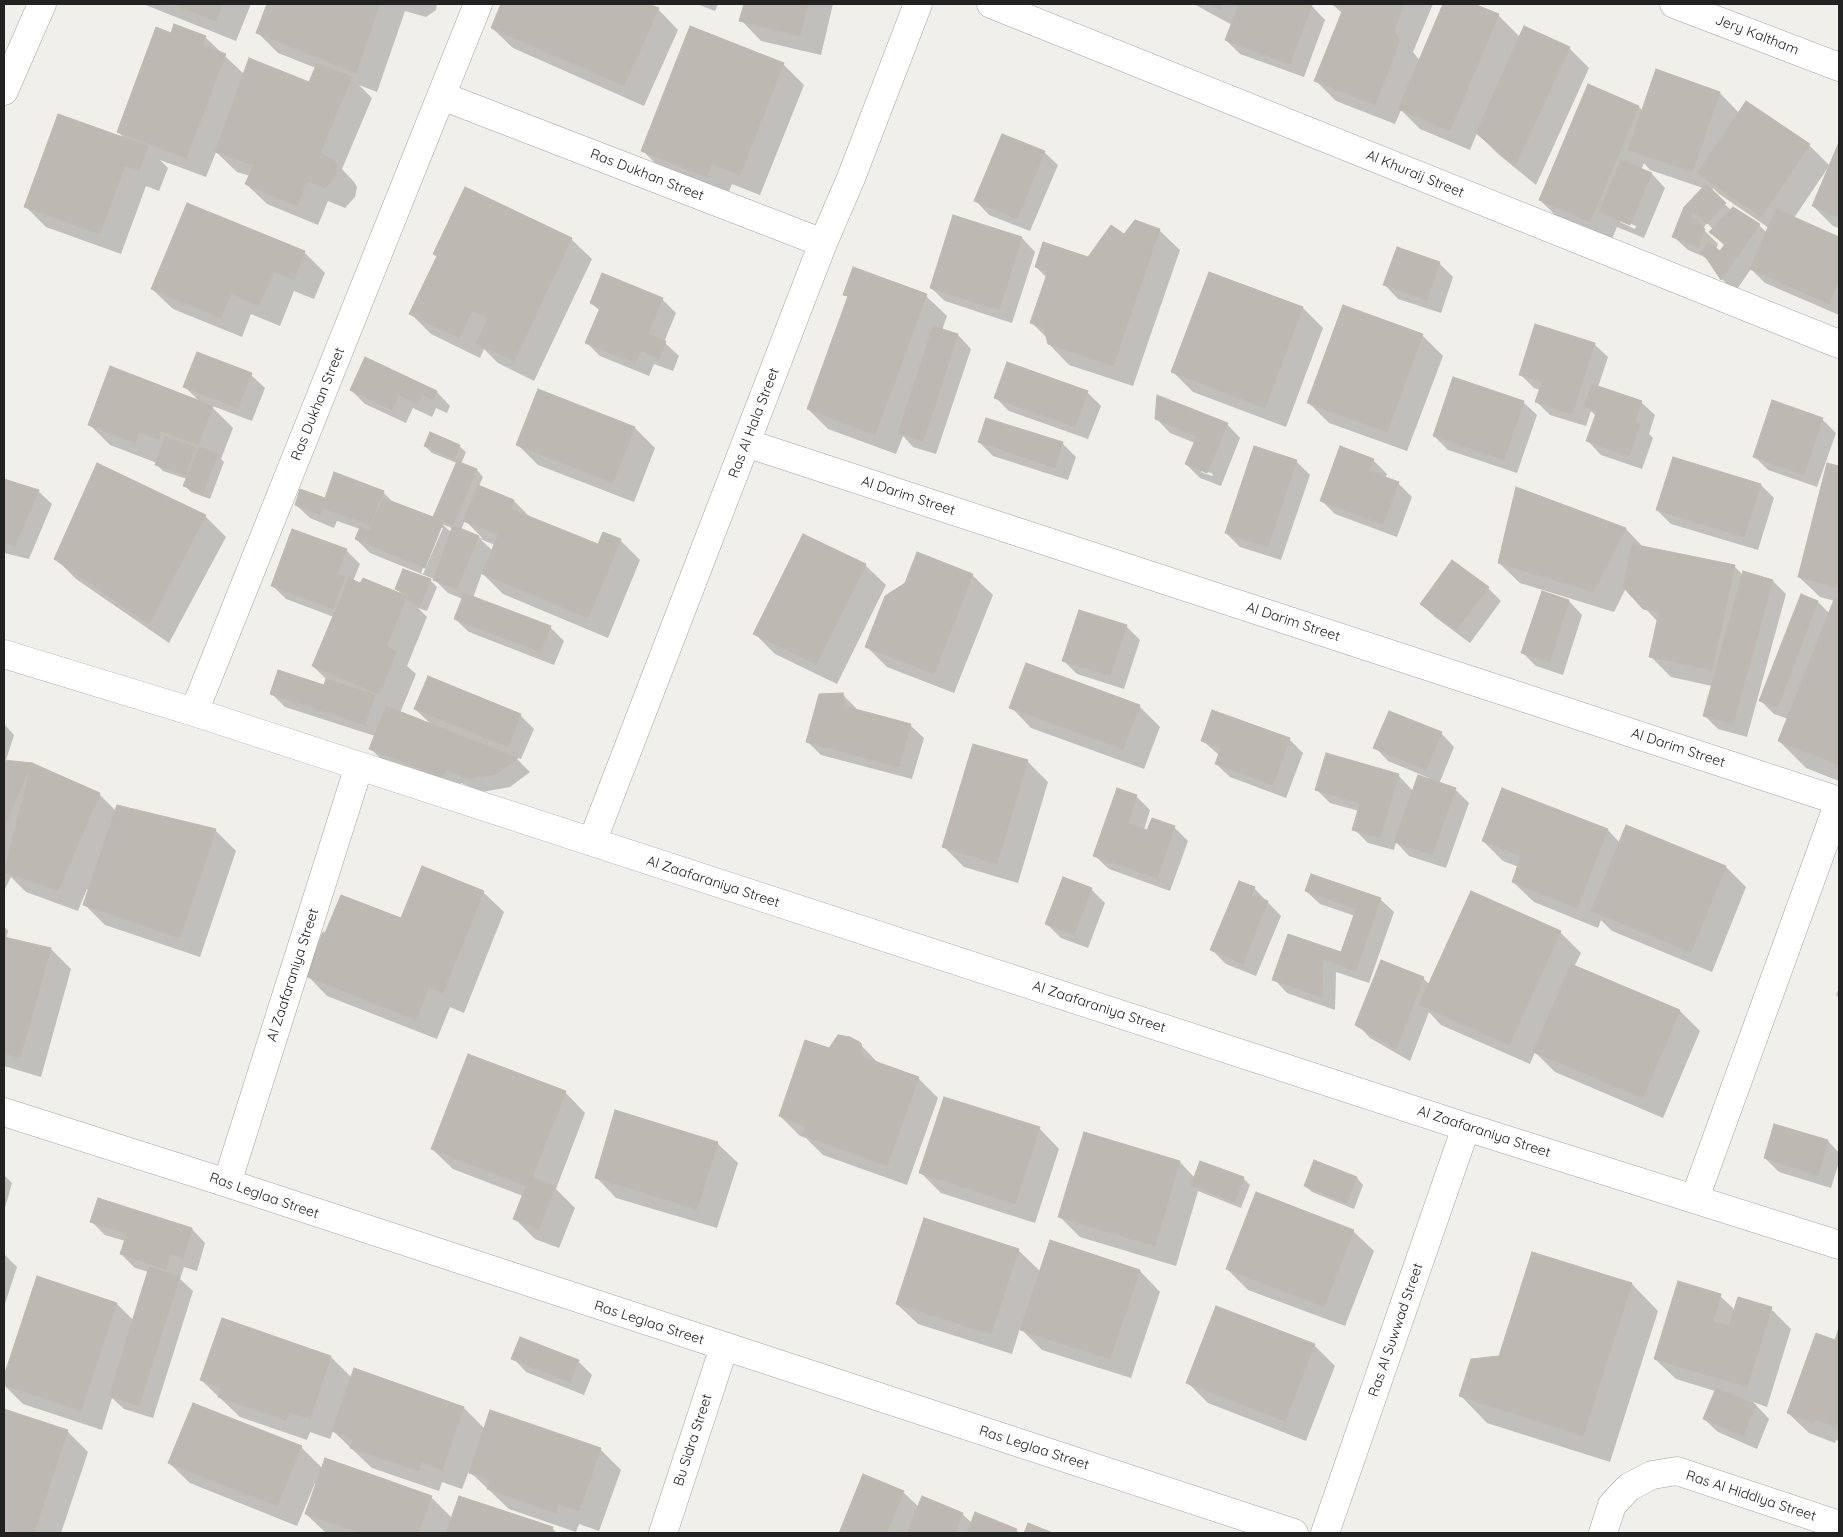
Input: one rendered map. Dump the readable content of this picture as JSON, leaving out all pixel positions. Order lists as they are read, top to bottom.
{
  "streets": {
    "street": [
      "Jery Kaltham",
      "Al Khuraij Street",
      "Ras Dukhan Street",
      "Ras Al Hala Street",
      "Al Darim Street",
      "Al Zaafaraniya Street",
      "Ras Leglaa Street",
      "Ras Al Suwwad Street",
      "Bu Sidra Street",
      "Ras Al Hiddiya Street"
    ]
  },
  "crossings": [
    ["Ras Dukhan Street", "Ras Al Hala Street"],
    ["Ras Dukhan Street", "Al Zaafaraniya Street"],
    ["Ras Al Hala Street", "Al Darim Street"],
    ["Ras Al Hala Street", "Al Zaafaraniya Street"],
    ["Al Darim Street", "Al Zaafaraniya Street"],
    ["Al Zaafaraniya Street", "Ras Leglaa Street"],
    ["Al Zaafaraniya Street", "Ras Al Suwwad Street"],
    ["Ras Leglaa Street", "Bu Sidra Street"]
  ]
}
